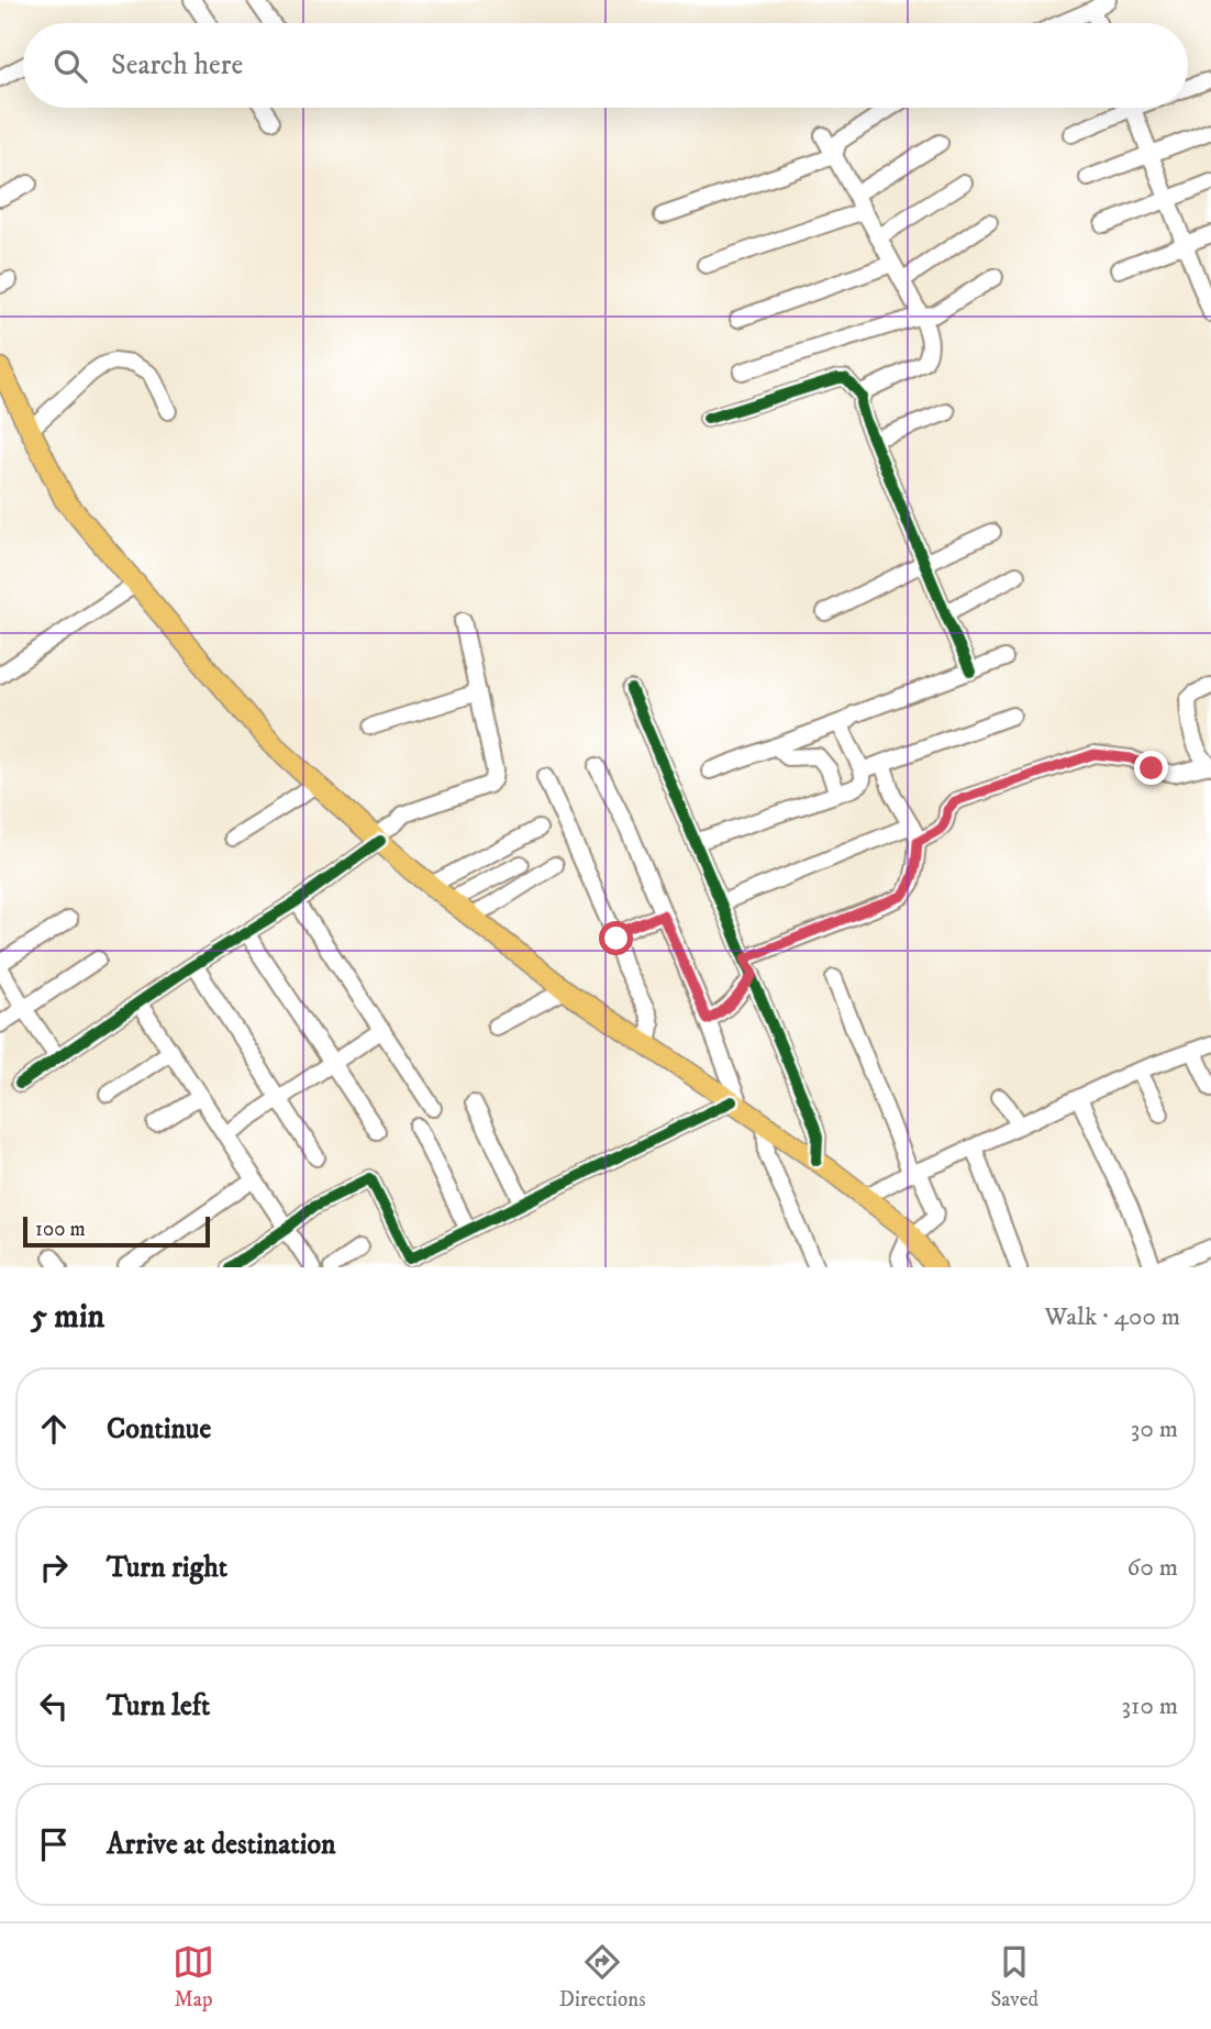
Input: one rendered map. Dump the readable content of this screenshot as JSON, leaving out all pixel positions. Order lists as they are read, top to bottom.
{
  "scale_bar": "100 m",
  "page": {
    "search": "Search here",
    "scale": "100 m",
    "heading": ["5 min", "Walk · 400 m"],
    "list": [
      ["Continue", "30 m"],
      ["Turn right", "60 m"],
      ["Turn left", "310 m"],
      "Arrive at destination"
    ],
    "nav": ["Map", "Directions", "Saved"]
  }
}
